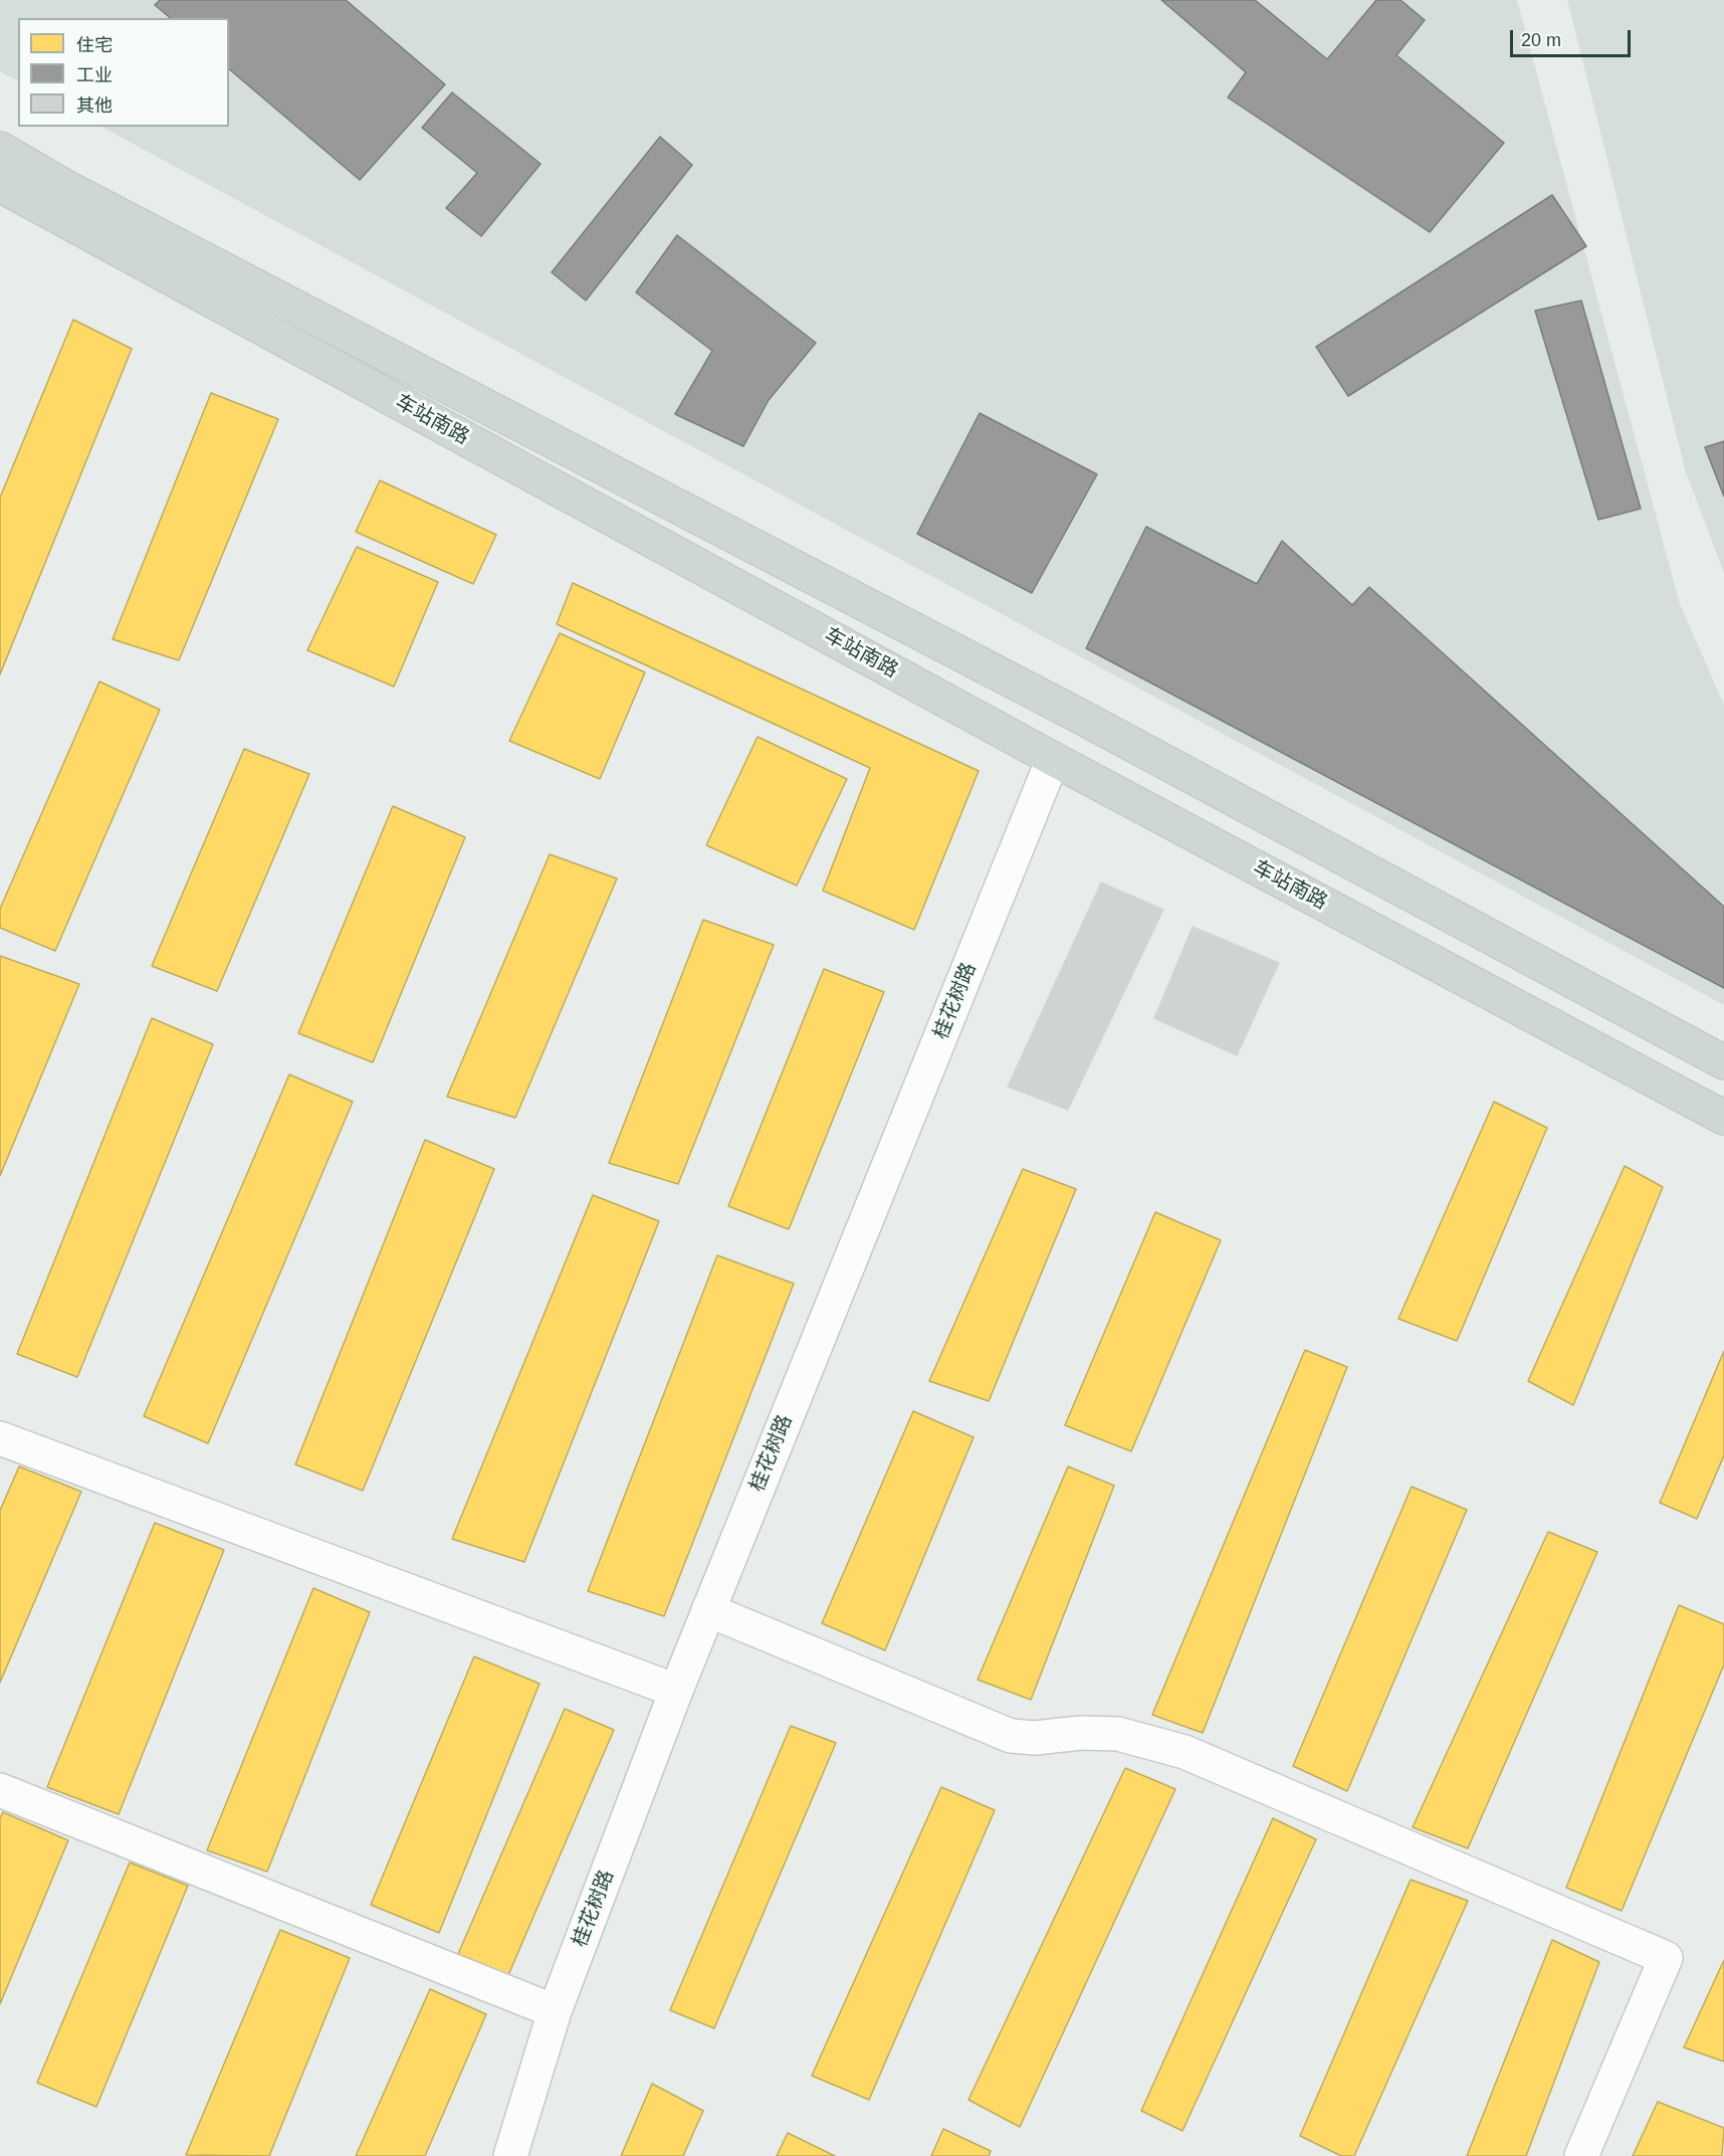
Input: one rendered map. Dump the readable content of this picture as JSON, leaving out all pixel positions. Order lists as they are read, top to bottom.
{
  "streets": {
    "main road": ["车站南路"],
    "street": ["桂花树路"]
  },
  "crossings": [
    ["车站南路", "桂花树路"]
  ],
  "legend": ["住宅", "工业", "其他"],
  "scale_bar": "20 m"
}
